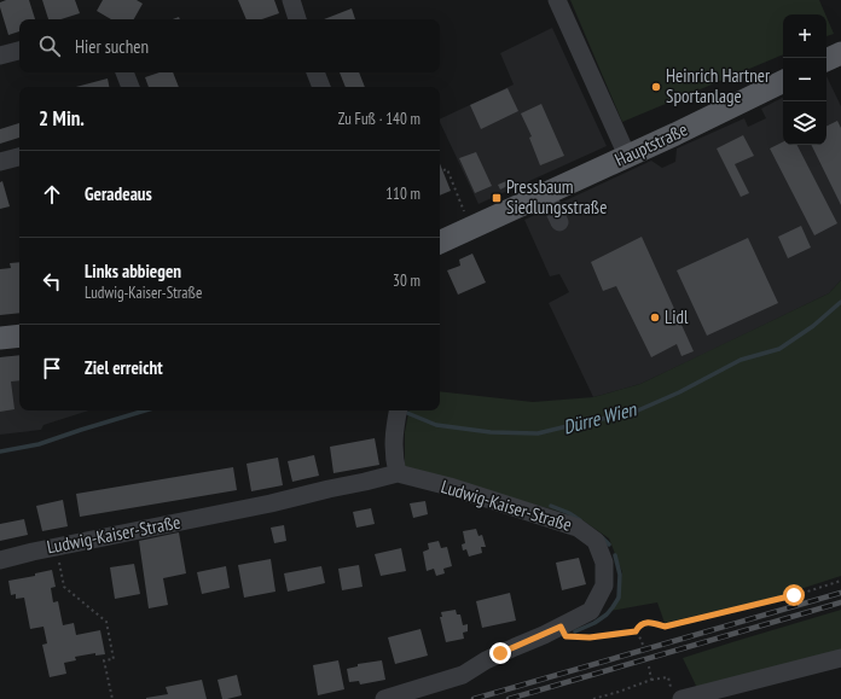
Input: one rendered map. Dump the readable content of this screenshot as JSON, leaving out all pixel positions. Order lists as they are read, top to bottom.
{
  "streets": {
    "main road": ["Hauptstraße"],
    "street": ["Ludwig-Kaiser-Straße"]
  },
  "water": ["Dürre Wien"],
  "places": {
    "other": ["Heinrich Hartner Sportanlage", "Lidl"],
    "transit": ["Pressbaum Siedlungsstraße"]
  },
  "page": {
    "map_buttons": ["+", "−"],
    "search": "Hier suchen",
    "heading": ["2 Min.", "Zu Fuß · 140 m"],
    "list": [
      ["Geradeaus", "110 m"],
      ["Links abbiegen", "Ludwig-Kaiser-Straße", "30 m"],
      "Ziel erreicht"
    ]
  }
}
